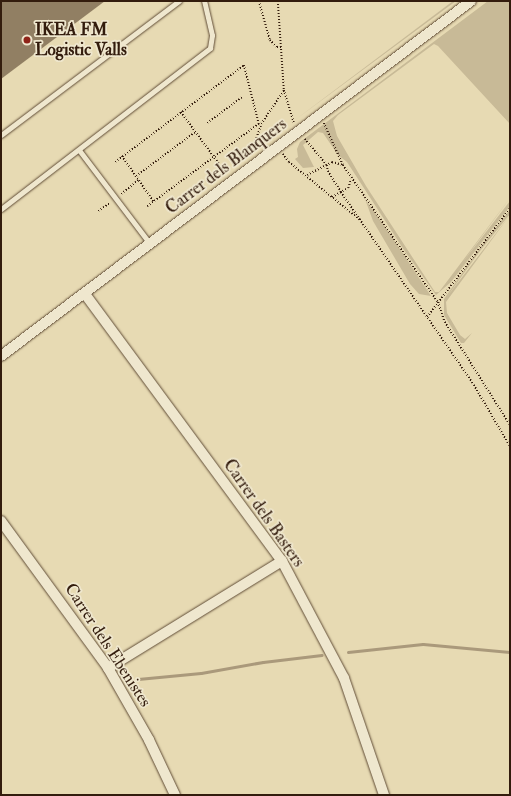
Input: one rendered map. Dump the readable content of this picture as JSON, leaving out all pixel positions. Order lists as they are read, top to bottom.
{
  "streets": {
    "street": ["Carrer dels Blanquers", "Carrer dels Basters", "Carrer dels Ebenistes"]
  },
  "crossings": [
    ["Carrer dels Blanquers", "Carrer dels Basters"]
  ],
  "places": ["IKEA FM Logistic Valls"]
}
